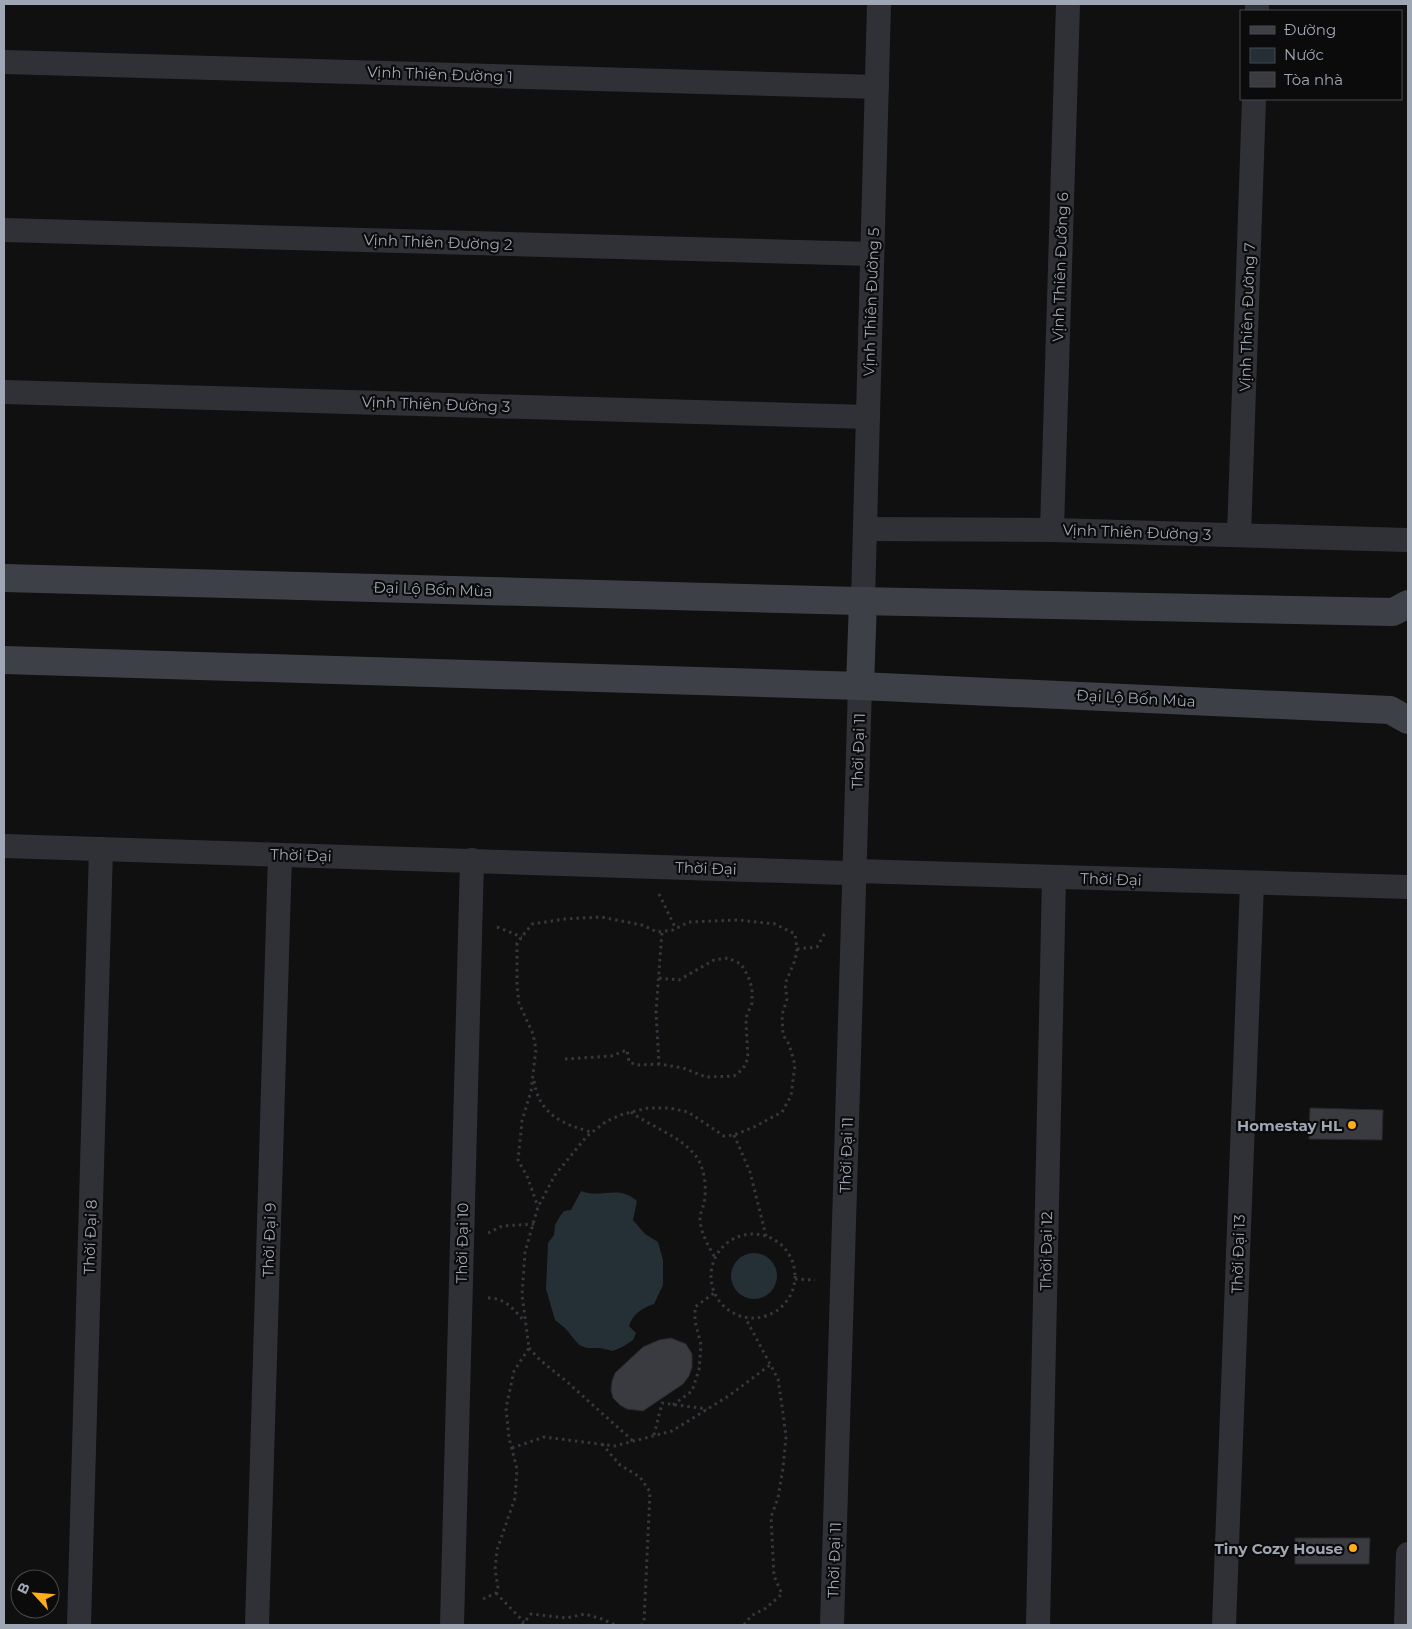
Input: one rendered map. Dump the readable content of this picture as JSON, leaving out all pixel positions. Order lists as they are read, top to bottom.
{
  "streets": {
    "main road": ["Đại Lộ Bốn Mùa"],
    "street": [
      "Vịnh Thiên Đường 1",
      "Vịnh Thiên Đường 2",
      "Vịnh Thiên Đường 6",
      "Vịnh Thiên Đường 5",
      "Vịnh Thiên Đường 7",
      "Vịnh Thiên Đường 3",
      "Thời Đại 11",
      "Thời Đại",
      "Thời Đại 8",
      "Thời Đại 9",
      "Thời Đại 10",
      "Thời Đại 12",
      "Thời Đại 13"
    ]
  },
  "crossings": [
    ["Vịnh Thiên Đường 1", "Vịnh Thiên Đường 5"],
    ["Vịnh Thiên Đường 2", "Vịnh Thiên Đường 5"],
    ["Vịnh Thiên Đường 6", "Vịnh Thiên Đường 3"],
    ["Vịnh Thiên Đường 5", "Vịnh Thiên Đường 3"],
    ["Vịnh Thiên Đường 5", "Đại Lộ Bốn Mùa"],
    ["Vịnh Thiên Đường 7", "Vịnh Thiên Đường 3"],
    ["Đại Lộ Bốn Mùa", "Thời Đại 11"],
    ["Thời Đại 11", "Thời Đại"],
    ["Thời Đại", "Thời Đại 8"],
    ["Thời Đại", "Thời Đại 9"],
    ["Thời Đại", "Thời Đại 10"],
    ["Thời Đại", "Thời Đại 12"],
    ["Thời Đại", "Thời Đại 13"]
  ],
  "places": ["Homestay HL", "Tiny Cozy House"],
  "legend": ["Đường", "Nước", "Tòa nhà"],
  "north": "top left"
}
